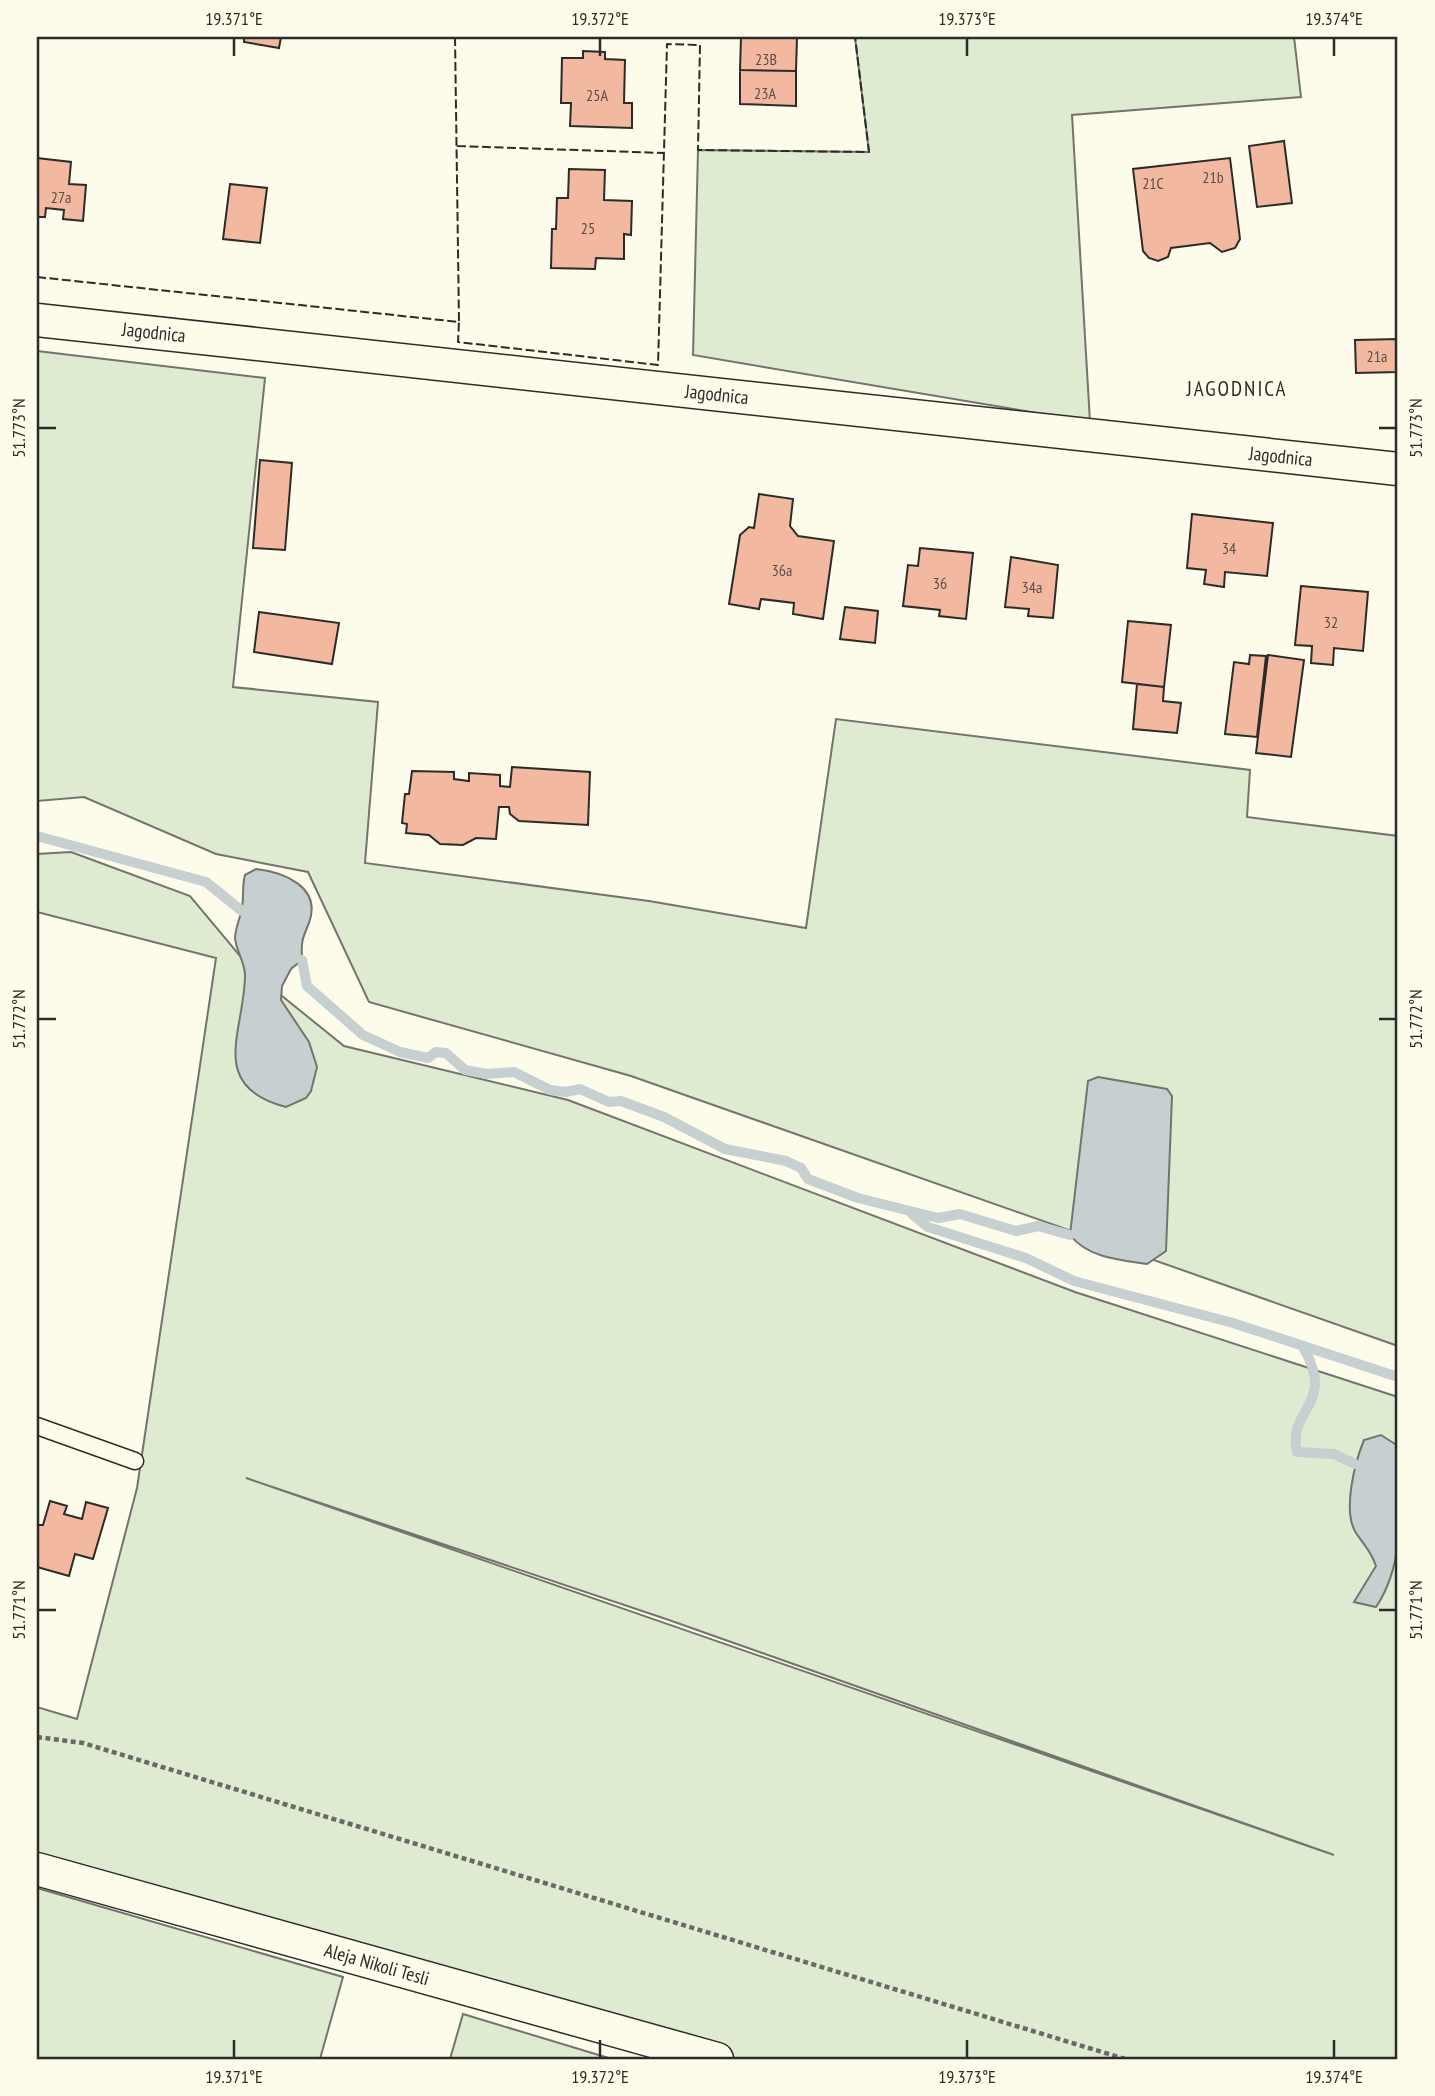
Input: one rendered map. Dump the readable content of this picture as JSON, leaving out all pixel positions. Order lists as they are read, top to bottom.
{
  "streets": {
    "street": ["Jagodnica", "Aleja Nikoli Tesli"]
  },
  "districts": ["JAGODNICA"],
  "house_numbers": [
    "23B",
    "23A",
    "25A",
    "21b",
    "21C",
    "27a",
    "25",
    "21a",
    "34",
    "36a",
    "36",
    "34a",
    "32"
  ],
  "coordinates": [
    "19.371°E",
    "19.372°E",
    "19.373°E",
    "19.374°E",
    "51.773°N",
    "51.772°N",
    "51.771°N"
  ]
}
